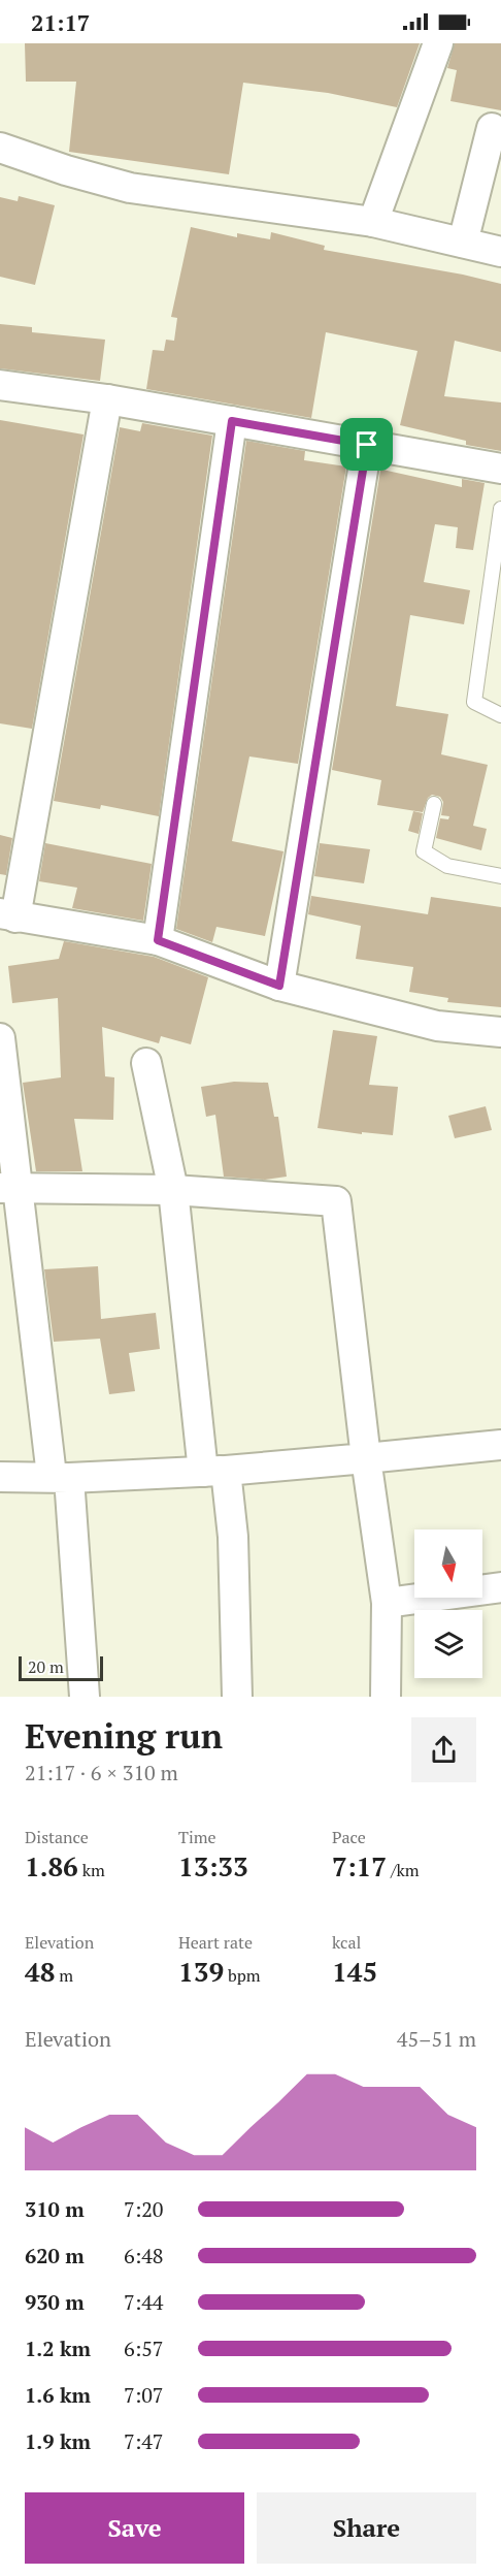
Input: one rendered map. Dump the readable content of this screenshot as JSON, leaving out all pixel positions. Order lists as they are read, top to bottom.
{
  "scale_bar": "20 m",
  "north": "bottom",
  "page": {
    "status": "21:17",
    "scale": "20 m",
    "heading": ["Evening run", "21:17 · 6 × 310 m"],
    "stats": [
      ["Distance", "1.86 km"],
      ["Time", "13:33"],
      ["Pace", "7:17 /km"],
      ["Elevation", "48 m"],
      ["Heart rate", "139 bpm"],
      ["kcal", "145"]
    ],
    "chart": ["Elevation", "45–51 m"],
    "list": [
      {
        "name": "310 m",
        "note": "7:20"
      },
      {
        "name": "620 m",
        "note": "6:48"
      },
      {
        "name": "930 m",
        "note": "7:44"
      },
      {
        "name": "1.2 km",
        "note": "6:57"
      },
      {
        "name": "1.6 km",
        "note": "7:07"
      },
      {
        "name": "1.9 km",
        "note": "7:47"
      }
    ],
    "buttons": ["Save", "Share"]
  }
}
